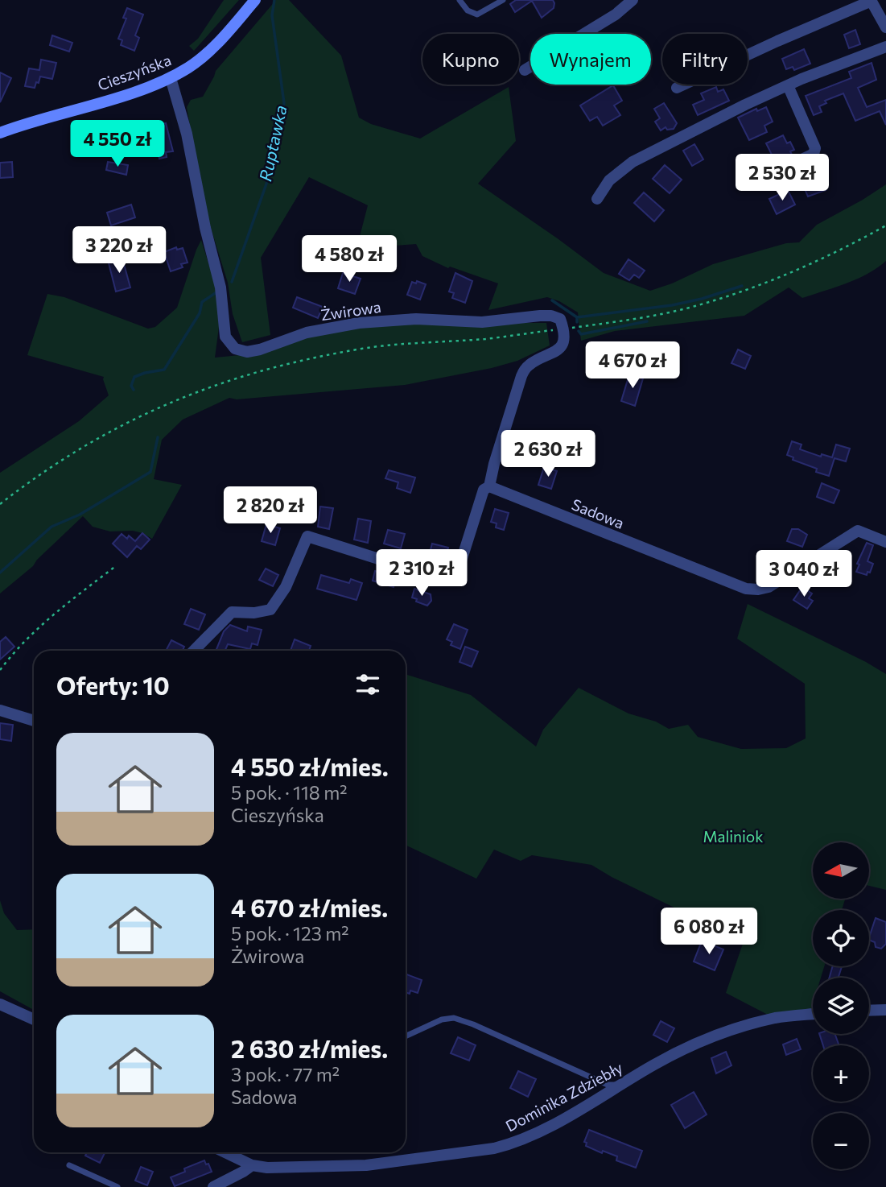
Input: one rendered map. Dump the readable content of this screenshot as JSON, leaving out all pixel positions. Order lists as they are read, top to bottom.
{
  "streets": {
    "main road": ["Cieszyńska"],
    "street": ["Żwirowa", "Sadowa", "Dominika Zdziebły"]
  },
  "crossings": [
    ["Cieszyńska", "Żwirowa"]
  ],
  "water": ["Ruptawka"],
  "parks": ["Maliniok"],
  "north": "left",
  "page": {
    "chip": ["Kupno", "Wynajem", "Filtry"],
    "price": [
      "4 550 zł",
      "2 530 zł",
      "3 220 zł",
      "4 580 zł",
      "4 670 zł",
      "2 630 zł",
      "2 820 zł",
      "2 310 zł",
      "3 040 zł",
      "6 080 zł"
    ],
    "heading": "Oferty: 10",
    "list": [
      {
        "name": "4 550 zł/mies.",
        "note": "5 pok. · 118 m² · Cieszyńska"
      },
      {
        "name": "4 670 zł/mies.",
        "note": "5 pok. · 123 m² · Żwirowa"
      },
      {
        "name": "2 630 zł/mies.",
        "note": "3 pok. · 77 m² · Sadowa"
      }
    ],
    "map_buttons": ["+", "−"]
  }
}
